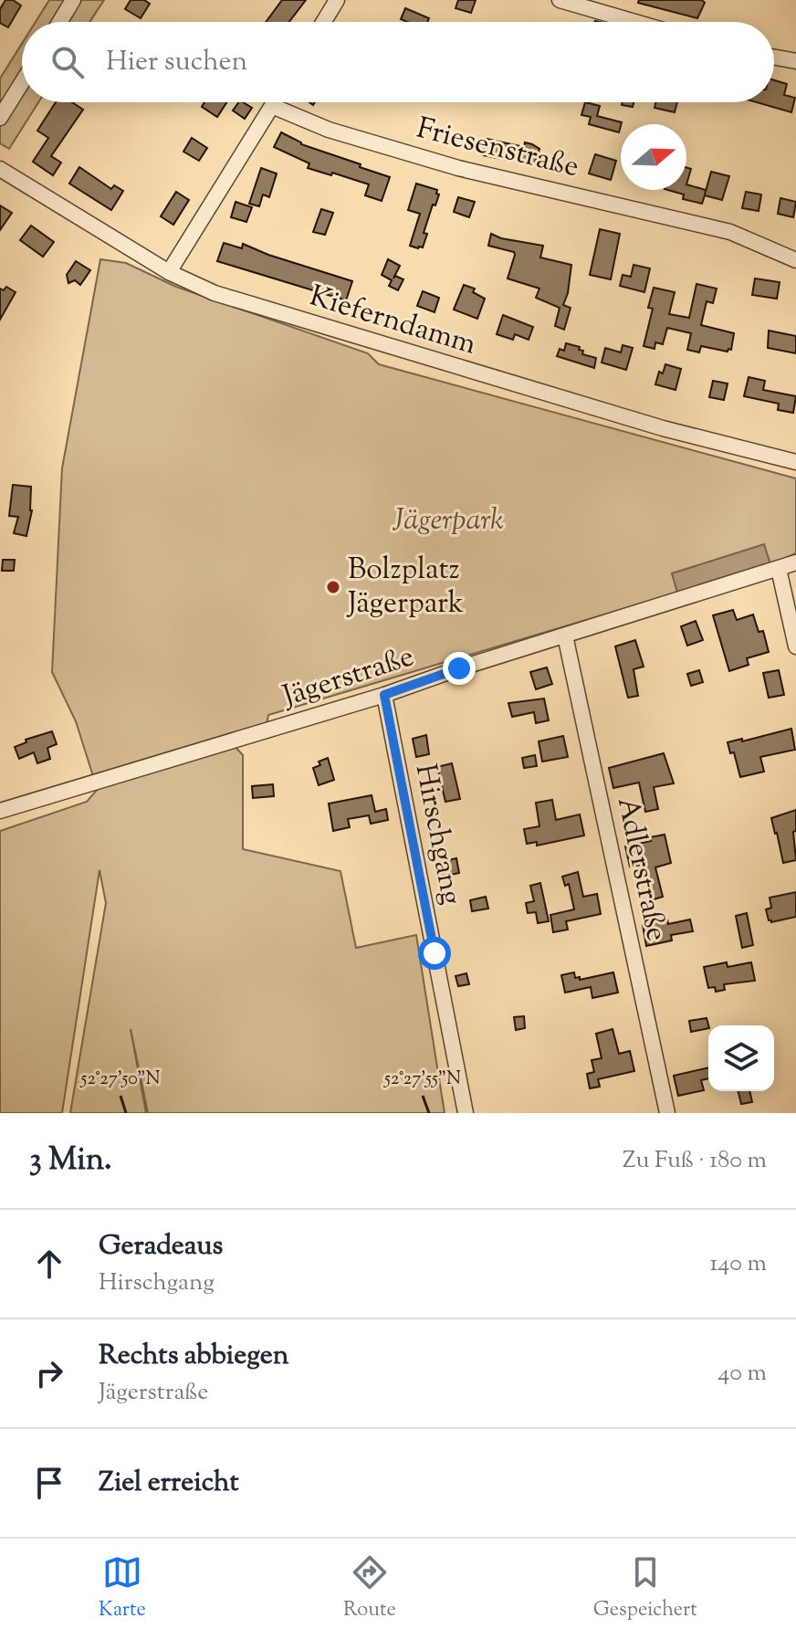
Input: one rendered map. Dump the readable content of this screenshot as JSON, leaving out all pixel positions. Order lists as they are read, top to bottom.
{
  "streets": {
    "street": [
      "Friesenstraße",
      "Kieferndamm",
      "Jägerstraße",
      "Hirschgang",
      "Adlerstraße"
    ]
  },
  "crossings": [
    ["Jägerstraße", "Hirschgang"],
    ["Jägerstraße", "Adlerstraße"]
  ],
  "parks": ["Jägerpark"],
  "places": ["Bolzplatz Jägerpark"],
  "north": "right",
  "page": {
    "search": "Hier suchen",
    "heading": ["3 Min.", "Zu Fuß · 180 m"],
    "list": [
      ["Geradeaus", "Hirschgang", "140 m"],
      ["Rechts abbiegen", "Jägerstraße", "40 m"],
      "Ziel erreicht"
    ],
    "nav": ["Karte", "Route", "Gespeichert"]
  },
  "coordinates": ["52°27'50\"N", "52°27'55\"N"]
}
